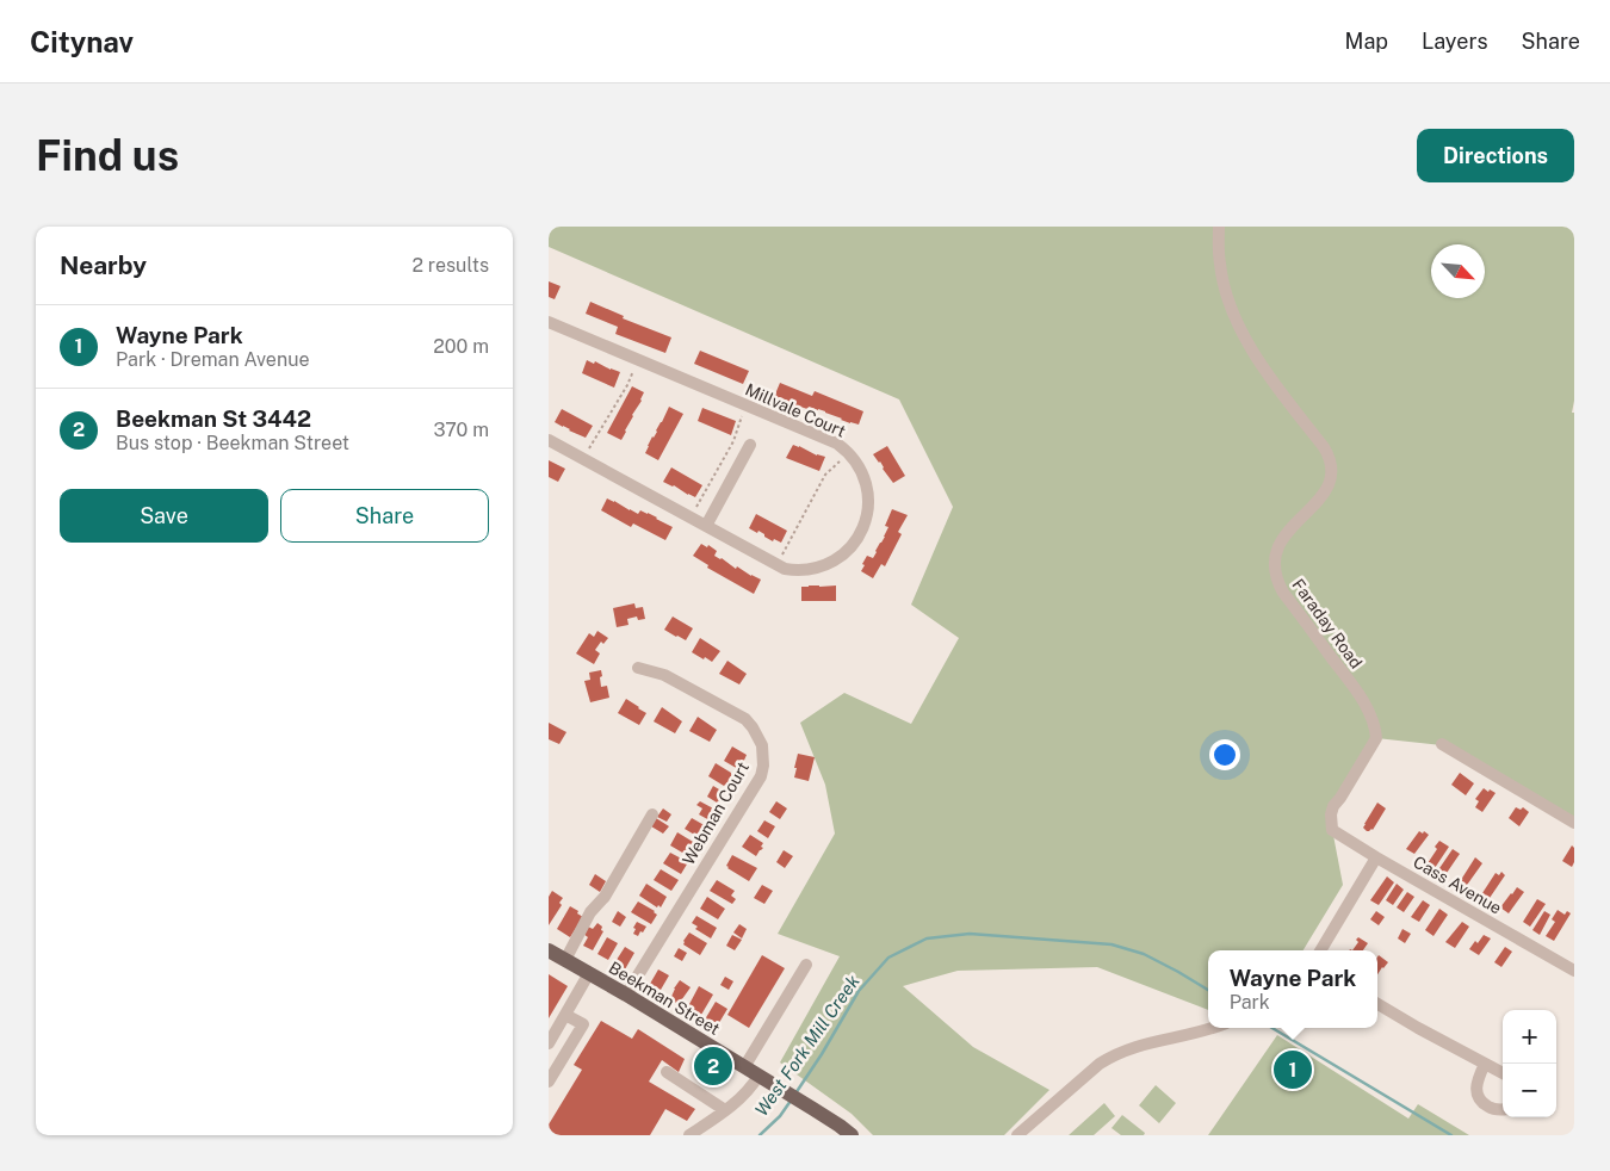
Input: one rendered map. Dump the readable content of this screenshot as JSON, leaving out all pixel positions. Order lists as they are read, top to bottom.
{
  "streets": {
    "main road": ["Beekman Street"],
    "street": [
      "Millvale Court",
      "Faraday Road",
      "Webman Court",
      "Cass Avenue"
    ]
  },
  "crossings": [
    ["Faraday Road", "Cass Avenue"],
    ["Webman Court", "Beekman Street"]
  ],
  "water": ["West Fork Mill Creek"],
  "north": "bottom right",
  "page": {
    "header": "Citynav",
    "nav": ["Map", "Layers", "Share"],
    "buttons": [
      "Directions",
      ["Save", "Share"]
    ],
    "title": "Find us",
    "heading": ["Nearby", "2 results"],
    "list": [
      {
        "mark": "1",
        "name": "Wayne Park",
        "note": "Park · Dreman Avenue",
        "value": "200 m"
      },
      {
        "mark": "2",
        "name": "Beekman St 3442",
        "note": "Bus stop · Beekman Street",
        "value": "370 m"
      }
    ],
    "popup": ["Wayne Park", "Park"],
    "map_buttons": ["+", "−"],
    "pins": ["2", "1"]
  }
}
